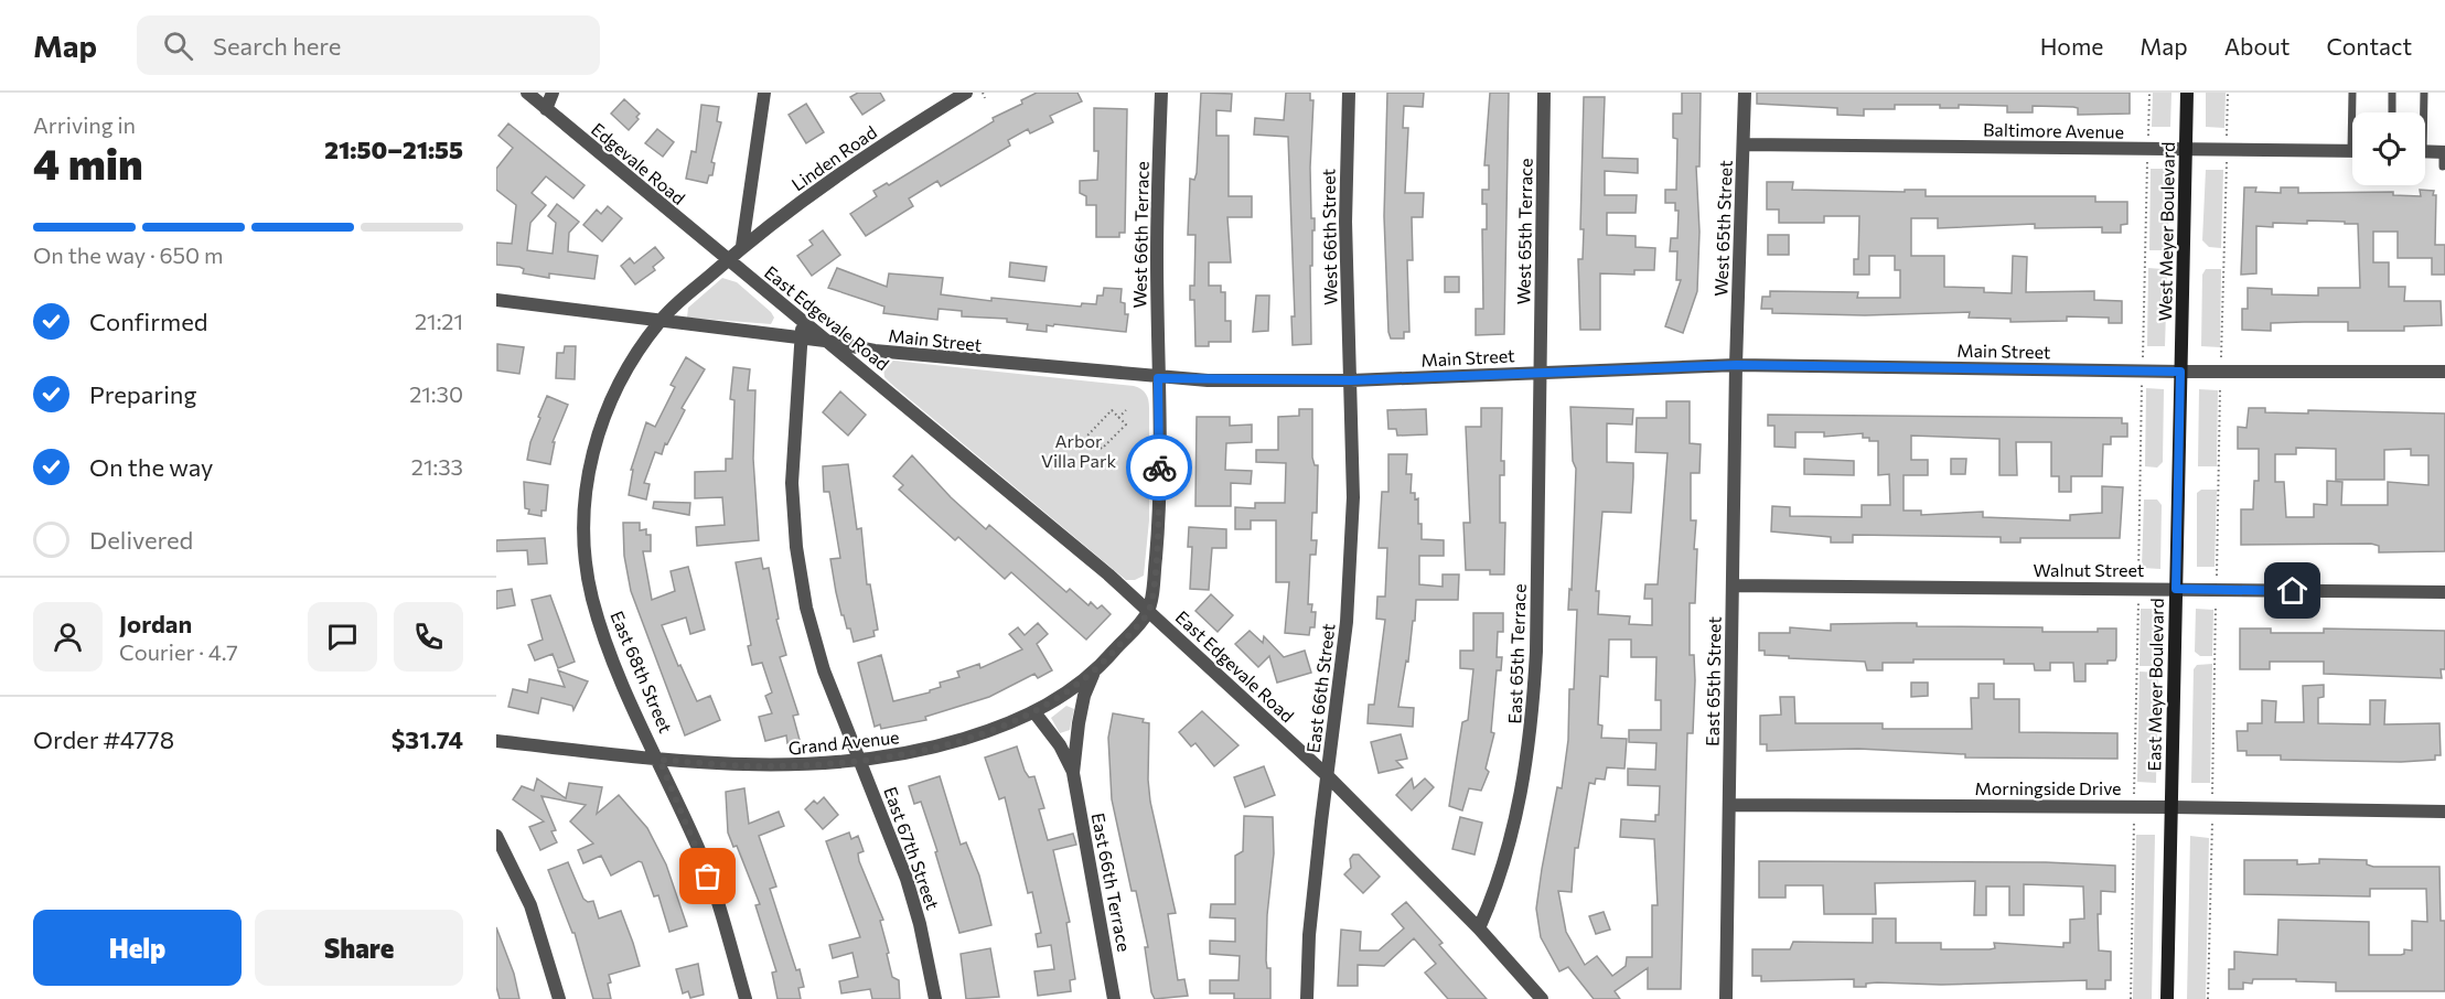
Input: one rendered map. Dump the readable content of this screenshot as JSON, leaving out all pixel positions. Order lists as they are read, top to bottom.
{
  "streets": {
    "main road": ["West Meyer Boulevard", "East Meyer Boulevard"],
    "street": [
      "Baltimore Avenue",
      "Linden Road",
      "Edgevale Road",
      "West 65th Street",
      "West 65th Terrace",
      "West 66th Terrace",
      "West 66th Street",
      "East Edgevale Road",
      "Main Street",
      "Walnut Street",
      "East 65th Terrace",
      "East 68th Street",
      "East 65th Street",
      "East 66th Street",
      "Grand Avenue",
      "Morningside Drive",
      "East 67th Street",
      "East 66th Terrace"
    ]
  },
  "crossings": [
    ["Baltimore Avenue", "West 65th Street"],
    ["Baltimore Avenue", "West Meyer Boulevard"],
    ["Linden Road", "Edgevale Road"],
    ["Linden Road", "East Edgevale Road"],
    ["Linden Road", "East 68th Street"],
    ["Edgevale Road", "East Edgevale Road"],
    ["Edgevale Road", "East 68th Street"],
    ["West 65th Street", "Main Street"],
    ["West 65th Street", "East 65th Street"],
    ["West 65th Terrace", "Main Street"],
    ["West 65th Terrace", "East 65th Terrace"],
    ["West Meyer Boulevard", "Main Street"],
    ["West Meyer Boulevard", "East Meyer Boulevard"],
    ["West 66th Terrace", "Main Street"],
    ["West 66th Street", "Main Street"],
    ["West 66th Street", "East 66th Street"],
    ["East Edgevale Road", "Main Street"],
    ["East Edgevale Road", "East 65th Terrace"],
    ["East Edgevale Road", "East 68th Street"],
    ["East Edgevale Road", "East 66th Street"],
    ["East Edgevale Road", "Grand Avenue"],
    ["East Edgevale Road", "East 67th Street"],
    ["Main Street", "East 65th Terrace"],
    ["Main Street", "East 68th Street"],
    ["Main Street", "East 65th Street"],
    ["Main Street", "East Meyer Boulevard"],
    ["Main Street", "East 66th Street"],
    ["Main Street", "East 67th Street"],
    ["Walnut Street", "East 65th Street"],
    ["Walnut Street", "East Meyer Boulevard"],
    ["East 68th Street", "Grand Avenue"],
    ["East 65th Street", "Morningside Drive"],
    ["East Meyer Boulevard", "Morningside Drive"],
    ["Grand Avenue", "East 67th Street"],
    ["Grand Avenue", "East 66th Terrace"]
  ],
  "parks": ["Arbor Villa Park"],
  "page": {
    "header": "Map",
    "search": "Search here",
    "nav": [
      "Home",
      "Map",
      "About",
      "Contact"
    ],
    "heading": ["4 min", "Arriving in", "21:50–21:55"],
    "panel": [
      "Jordan",
      "Courier · 4.7",
      "Order #4778",
      "$31.74"
    ],
    "bar": "On the way · 650 m",
    "list": [
      ["Confirmed", "21:21"],
      ["Preparing", "21:30"],
      ["On the way", "21:33"],
      "Delivered"
    ],
    "buttons": ["Help", "Share"]
  }
}
